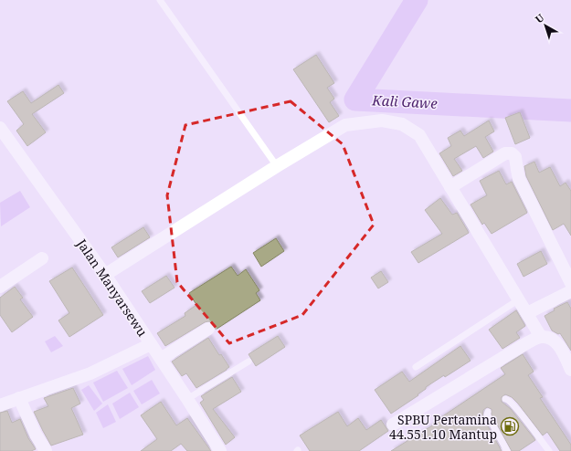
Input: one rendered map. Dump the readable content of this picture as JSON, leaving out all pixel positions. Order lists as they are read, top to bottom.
{
  "streets": {
    "street": ["Jalan Manyarsewu"]
  },
  "water": ["Kali Gawe"],
  "places": {
    "fuel station": ["SPBU Pertamina 44.551.10 Mantup"]
  },
  "north": "top left"
}
